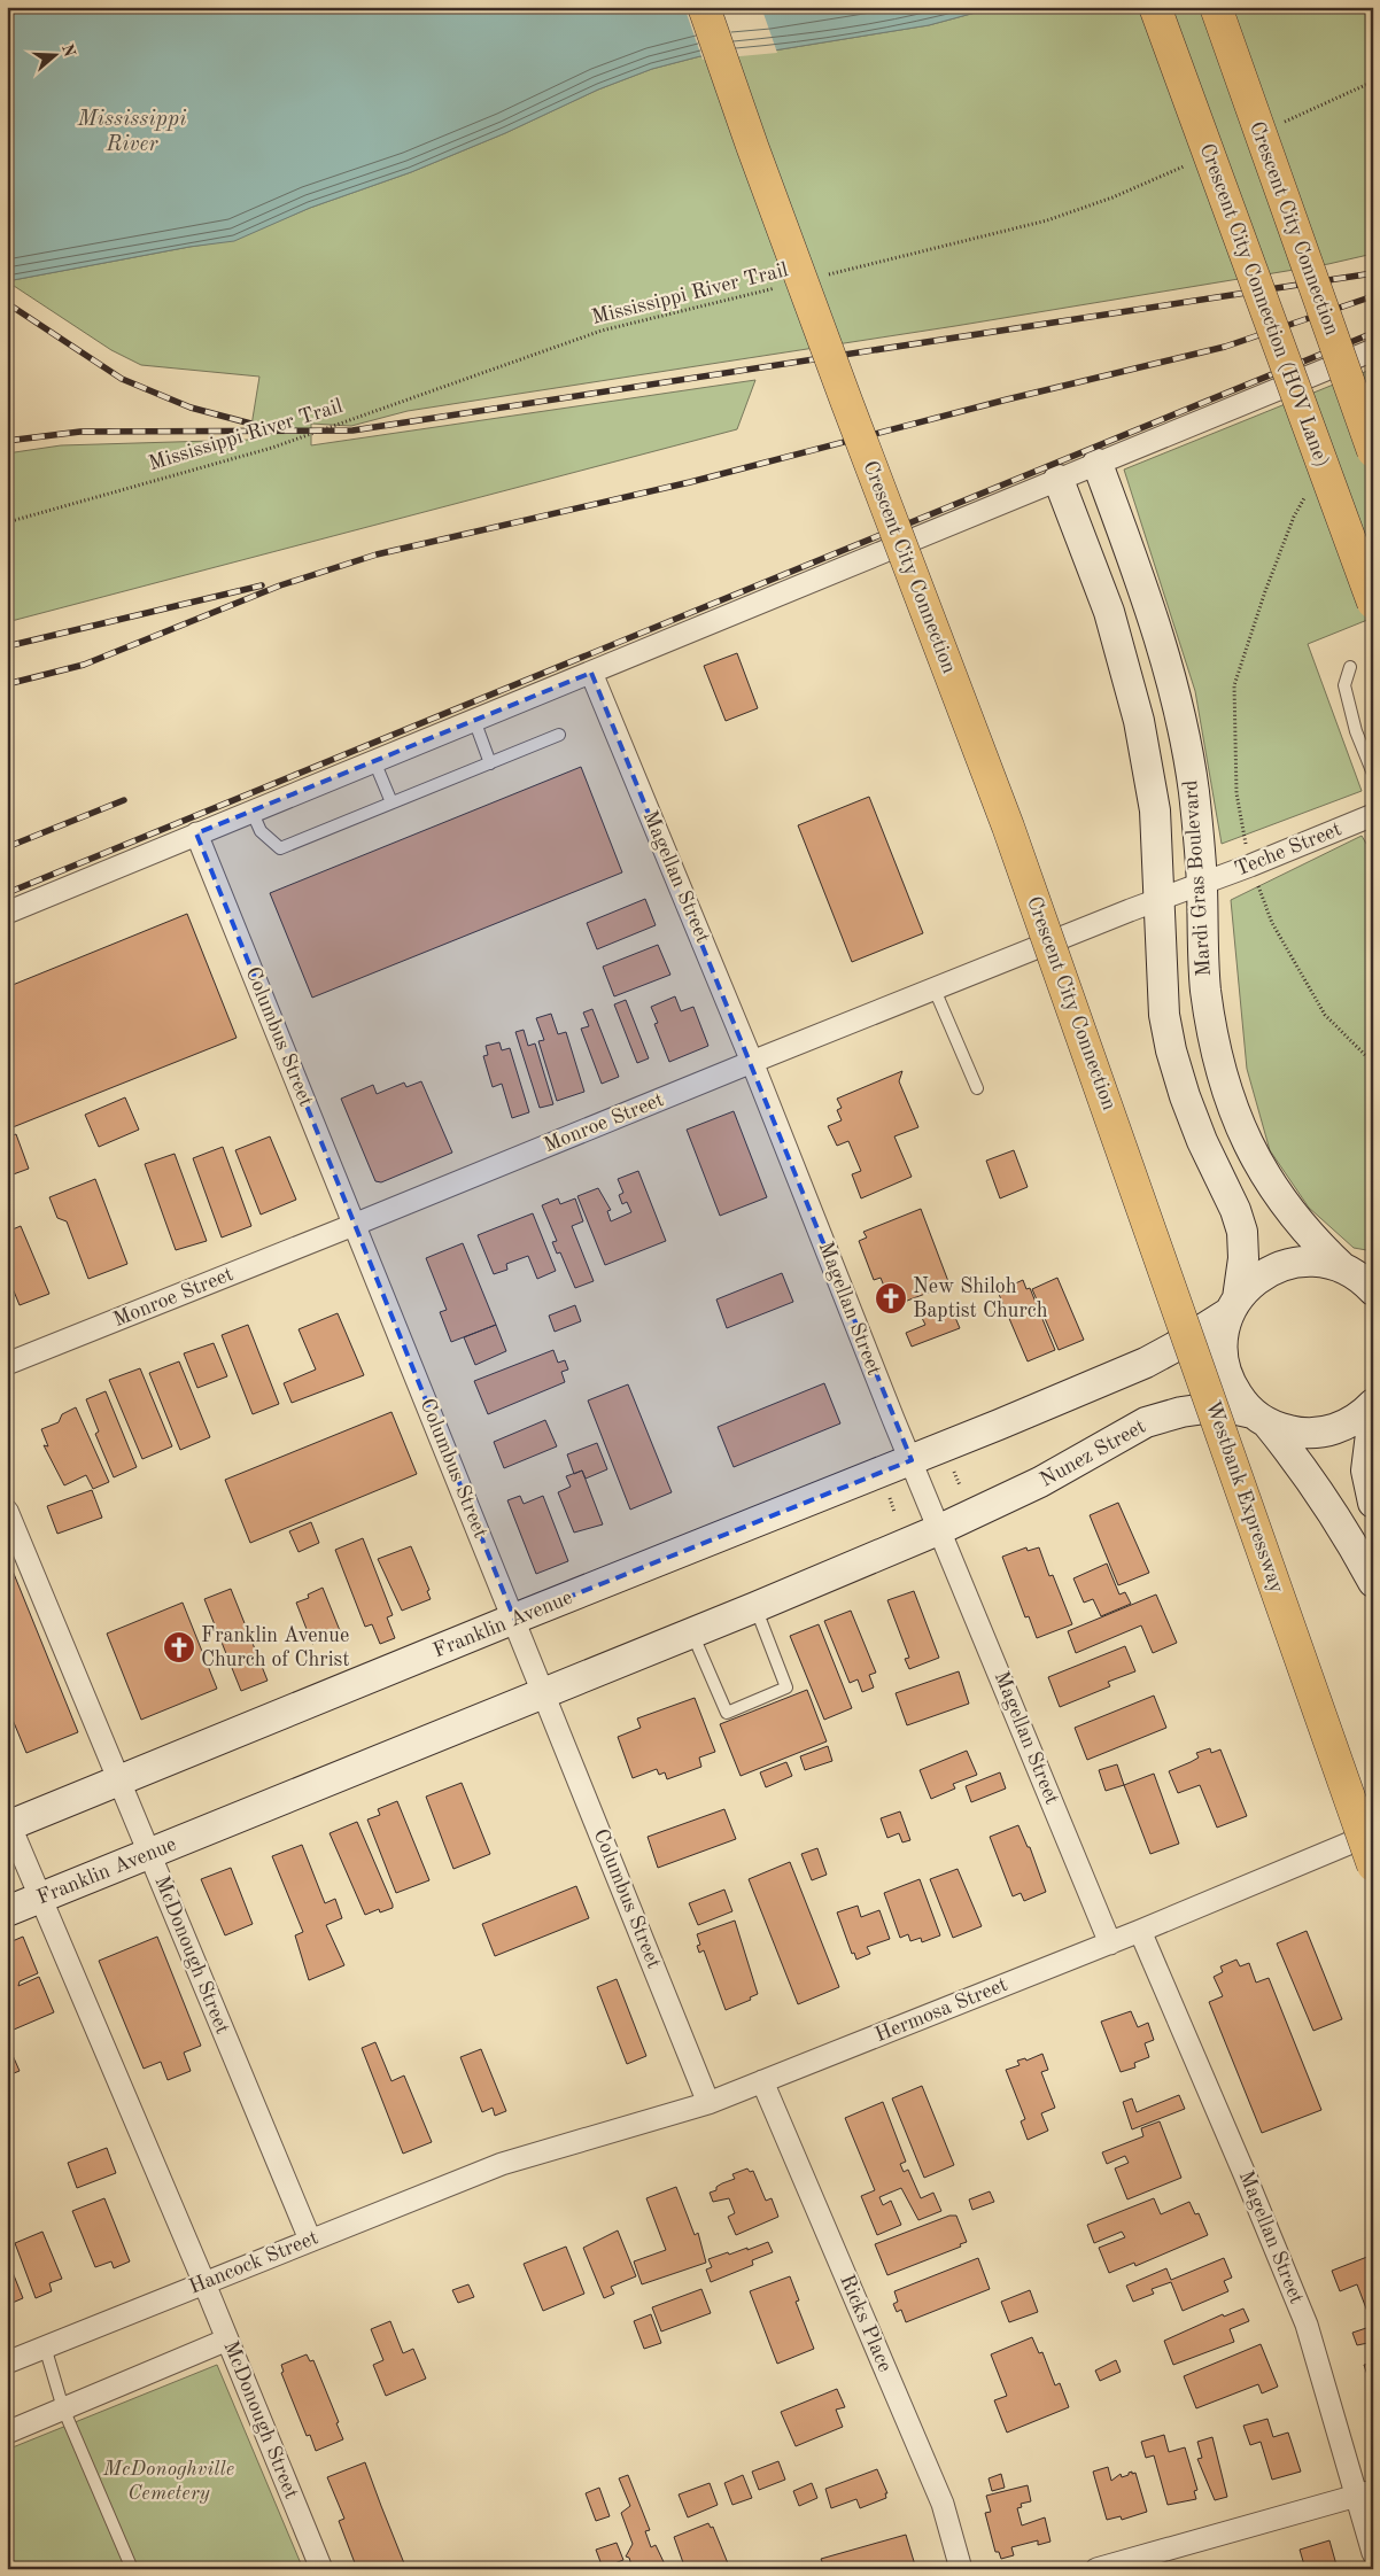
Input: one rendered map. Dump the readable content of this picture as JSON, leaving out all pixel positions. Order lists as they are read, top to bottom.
{
  "streets": {
    "highway": ["Crescent City Connection", "Crescent City Connection (HOV Lane)", "Westbank Expressway"],
    "main road": ["Mardi Gras Boulevard", "Nunez Street", "Franklin Avenue"],
    "street": [
      "Teche Street",
      "Magellan Street",
      "Columbus Street",
      "Monroe Street",
      "McDonough Street",
      "Hermosa Street",
      "Hancock Street",
      "Ricks Place"
    ],
    "path": ["Mississippi River Trail"]
  },
  "crossings": [
    ["Crescent City Connection", "Westbank Expressway"],
    ["Teche Street", "Mardi Gras Boulevard"],
    ["Teche Street", "Monroe Street"],
    ["Magellan Street", "Monroe Street"],
    ["Magellan Street", "Nunez Street"],
    ["Magellan Street", "Franklin Avenue"],
    ["Magellan Street", "Hermosa Street"],
    ["Mardi Gras Boulevard", "Monroe Street"],
    ["Mardi Gras Boulevard", "Nunez Street"],
    ["Mardi Gras Boulevard", "Franklin Avenue"],
    ["Columbus Street", "Monroe Street"],
    ["Columbus Street", "Franklin Avenue"],
    ["Columbus Street", "Hermosa Street"],
    ["Nunez Street", "Franklin Avenue"],
    ["Franklin Avenue", "McDonough Street"],
    ["McDonough Street", "Hancock Street"],
    ["Hermosa Street", "Hancock Street"],
    ["Hermosa Street", "Ricks Place"]
  ],
  "water": ["Mississippi River"],
  "parks": ["McDonoghville Cemetery"],
  "places": {
    "church": ["New Shiloh Baptist Church", "Franklin Avenue Church of Christ"]
  },
  "north": "right"
}
